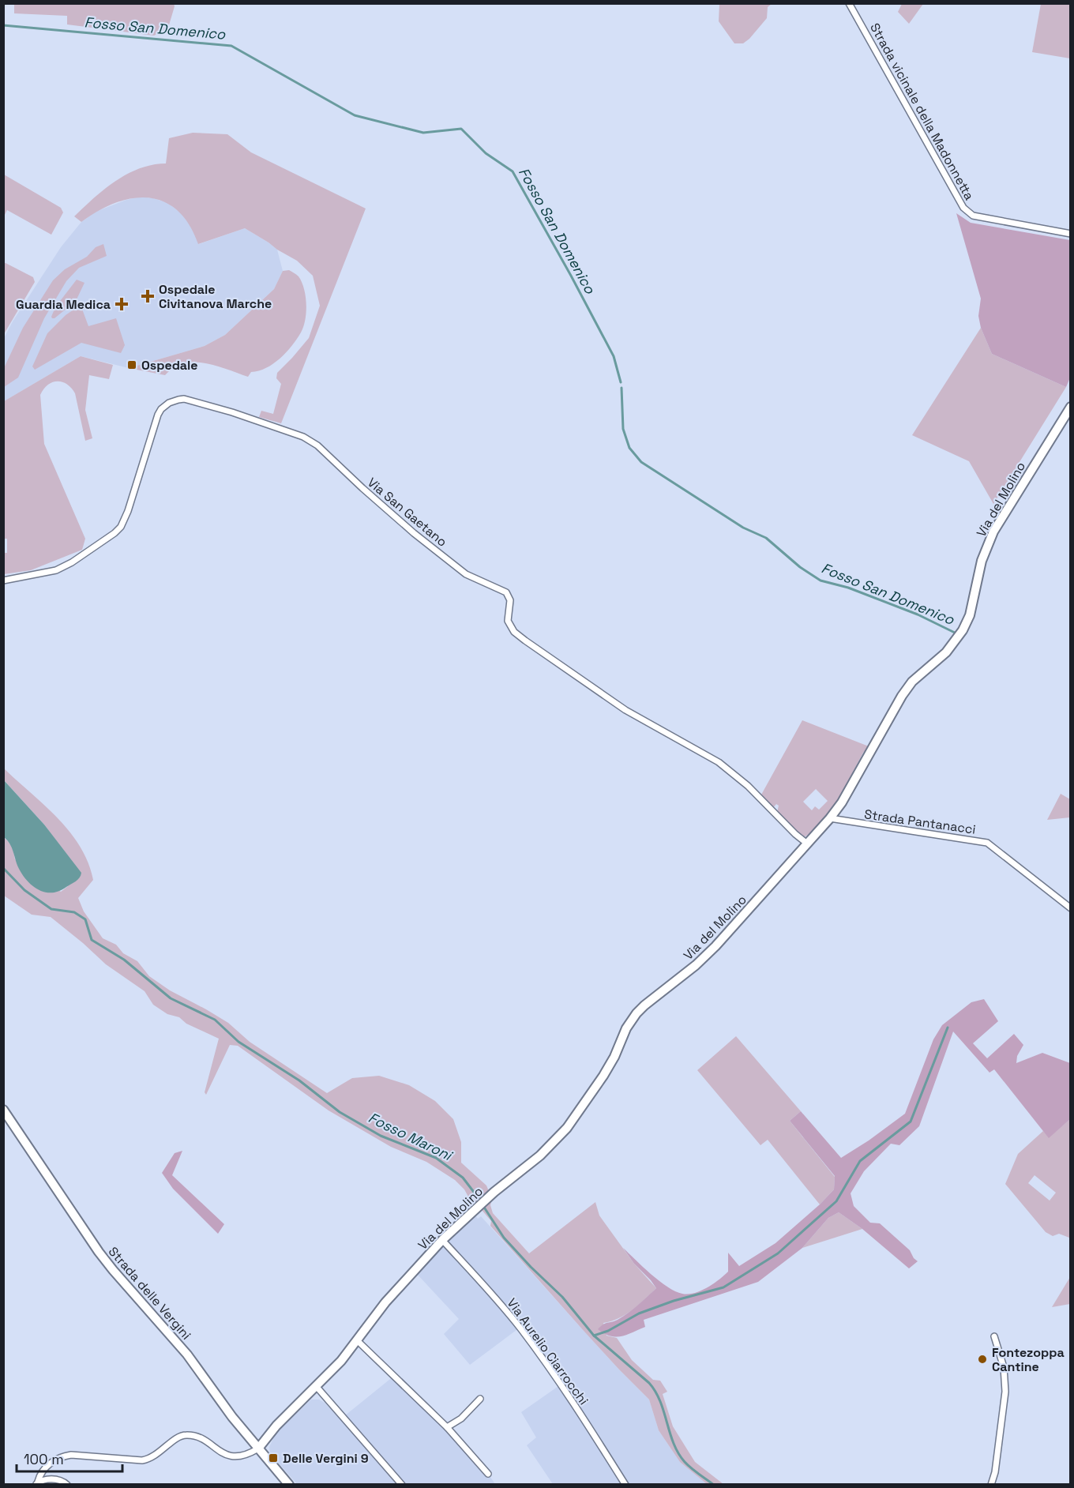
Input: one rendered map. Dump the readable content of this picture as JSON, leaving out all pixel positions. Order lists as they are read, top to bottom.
{
  "streets": {
    "street": [
      "Strada vicinale della Madonnetta",
      "Via del Molino",
      "Via San Gaetano",
      "Strada Pantanacci",
      "Strada delle Vergini",
      "Via Aurelio Ciarrocchi"
    ]
  },
  "crossings": [
    ["Via del Molino", "Via San Gaetano"],
    ["Via del Molino", "Strada Pantanacci"],
    ["Via del Molino", "Strada delle Vergini"],
    ["Via del Molino", "Via Aurelio Ciarrocchi"]
  ],
  "water": ["Fosso San Domenico", "Fosso Maroni"],
  "places": {
    "health": ["Ospedale Civitanova Marche", "Guardia Medica"],
    "transit": ["Ospedale", "Delle Vergini 9"],
    "other": ["Fontezoppa Cantine"]
  },
  "scale_bar": "100 m"
}
